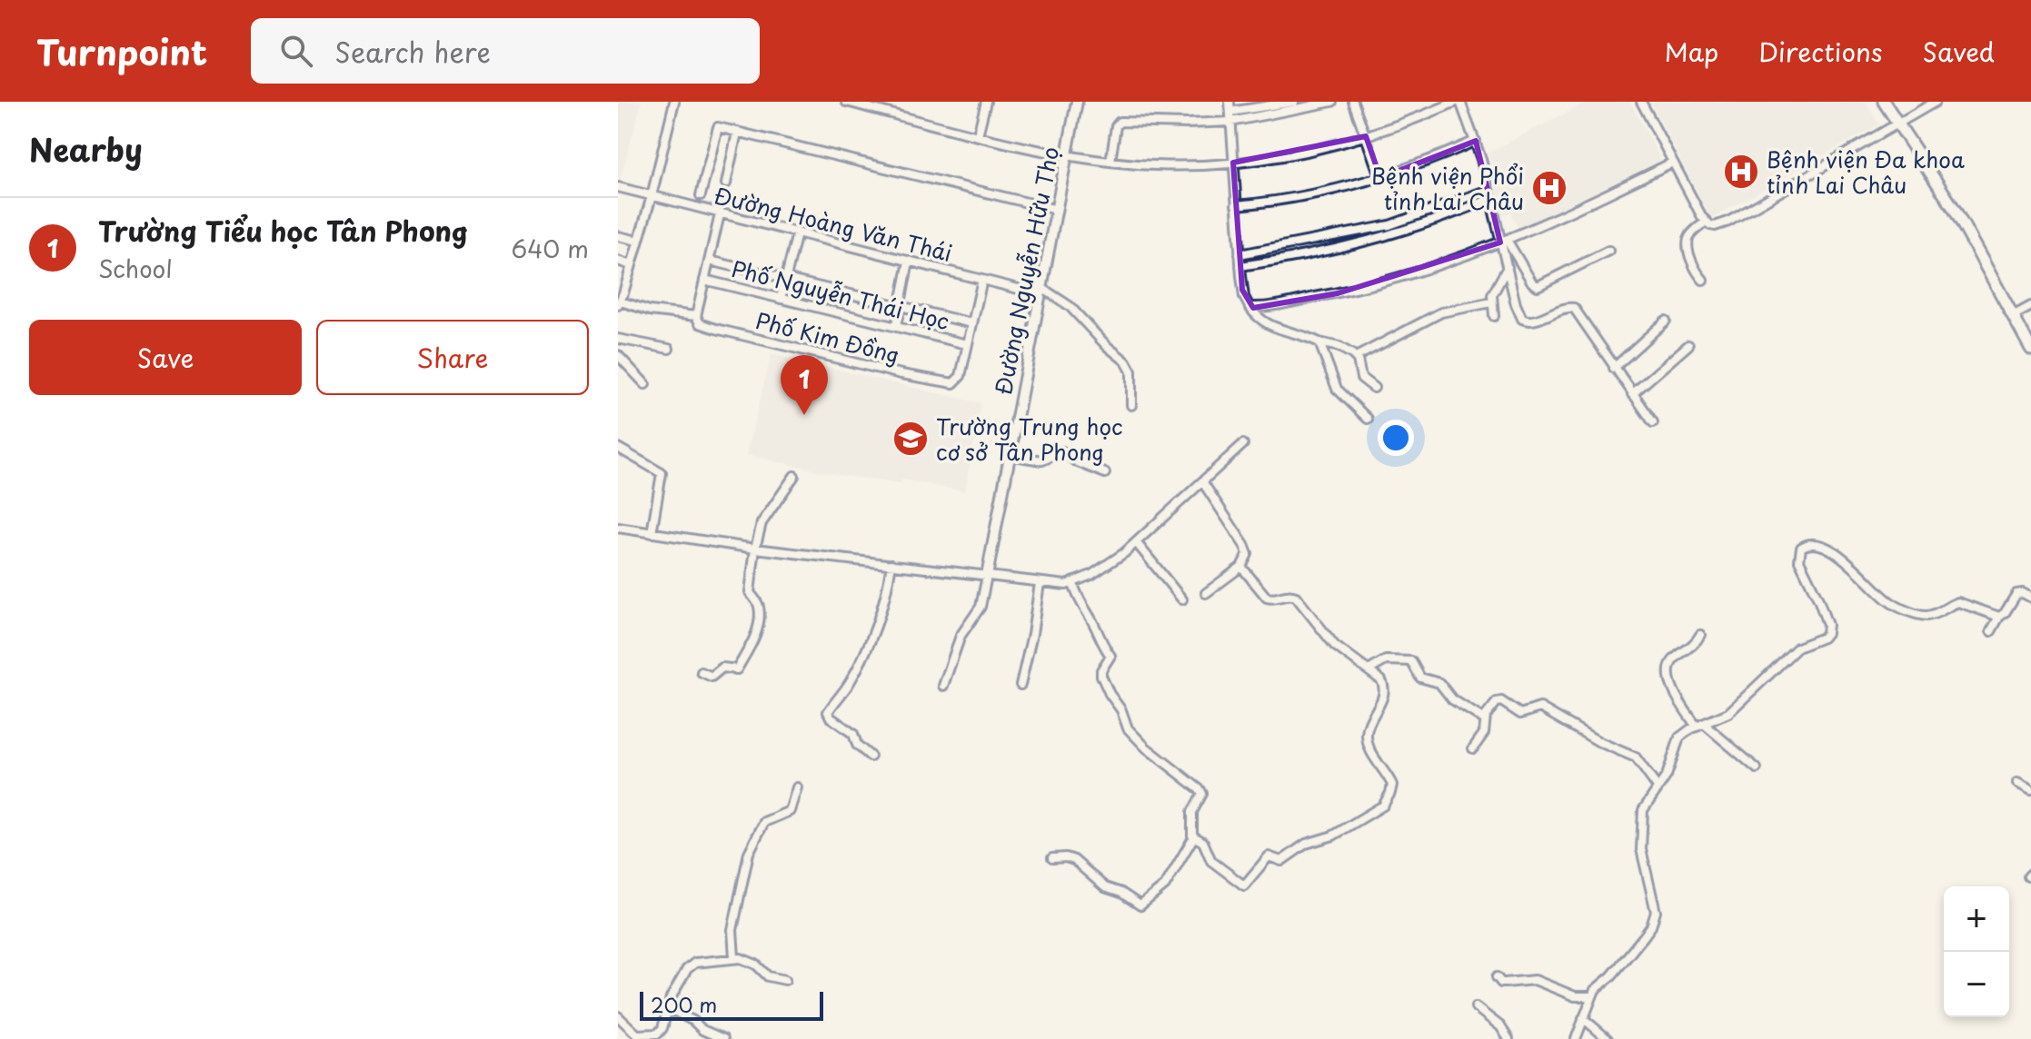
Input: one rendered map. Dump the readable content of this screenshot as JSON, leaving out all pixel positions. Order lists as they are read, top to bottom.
{
  "streets": {
    "street": [
      "Đường Hoàng Văn Thái",
      "Đường Nguyễn Hữu Thọ",
      "Phố Nguyễn Thái Học",
      "Phố Kim Đồng"
    ]
  },
  "crossings": [
    ["Đường Hoàng Văn Thái", "Đường Nguyễn Hữu Thọ"],
    ["Phố Nguyễn Thái Học", "Phố Kim Đồng"]
  ],
  "places": {
    "hospital": ["Bệnh viện Đa khoa tỉnh Lai Châu", "Bệnh viện Phổi tỉnh Lai Châu"],
    "school or university": ["Trường Trung học cơ sở Tân Phong"]
  },
  "scale_bar": "200 m",
  "page": {
    "header": "Turnpoint",
    "search": "Search here",
    "nav": ["Map", "Directions", "Saved"],
    "heading": "Nearby",
    "list": [
      {
        "mark": "1",
        "name": "Trường Tiểu học Tân Phong",
        "note": "School",
        "value": "640 m"
      }
    ],
    "buttons": ["Save", "Share"],
    "pins": "1",
    "map_buttons": ["+", "−"],
    "scale": "200 m"
  }
}
